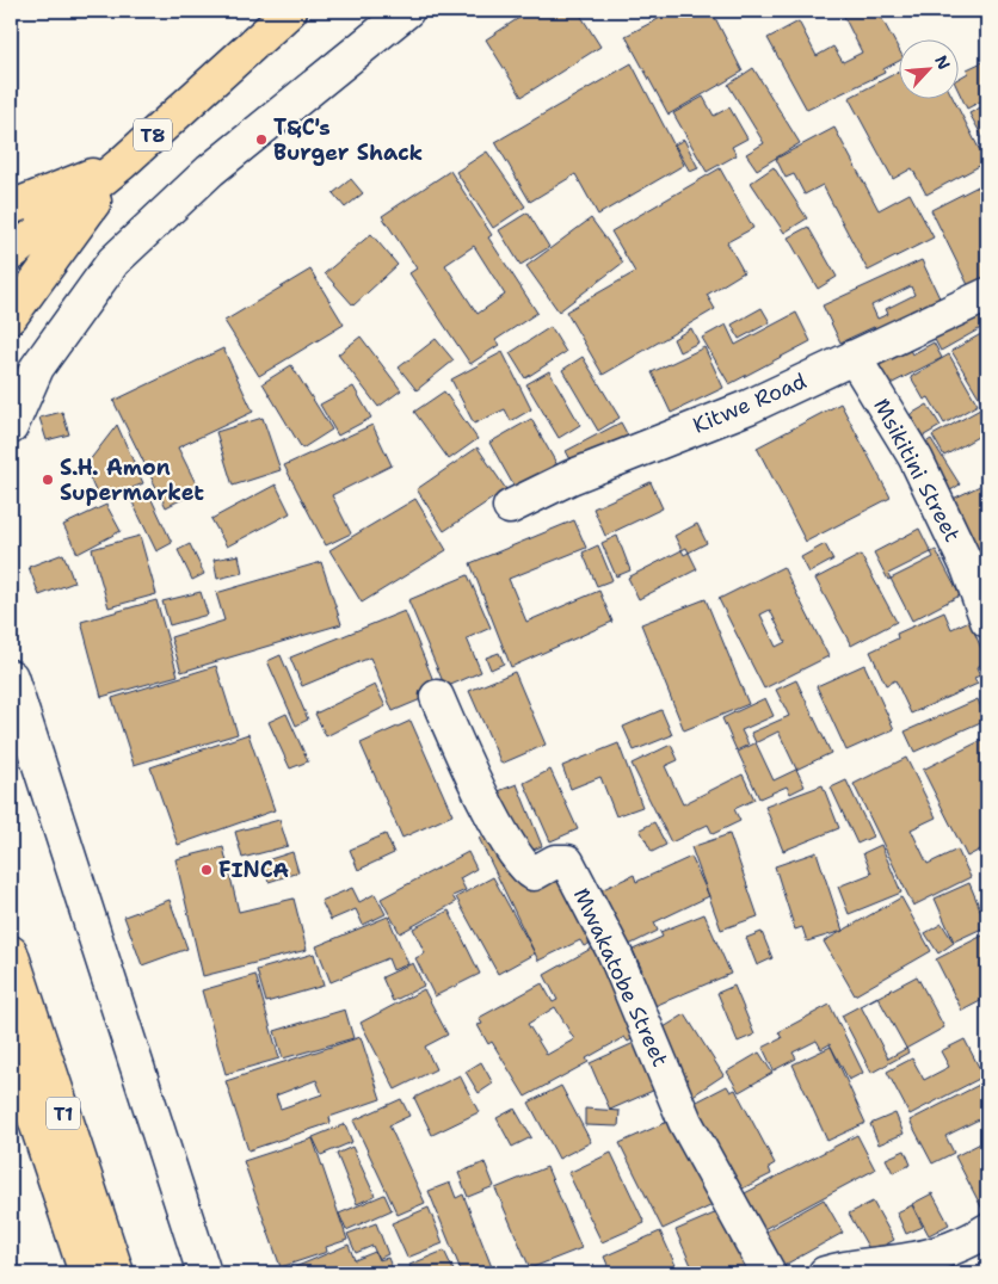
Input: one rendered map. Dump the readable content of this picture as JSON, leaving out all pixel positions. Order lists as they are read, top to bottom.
{
  "streets": {
    "highway": ["T8", "T1"],
    "street": ["Kitwe Road", "Msikitini Street", "Mwakatobe Street"]
  },
  "crossings": [
    ["Kitwe Road", "Msikitini Street"]
  ],
  "places": ["T&C's Burger Shack", "S.H. Amon Supermarket", "FINCA"],
  "north": "top right"
}
